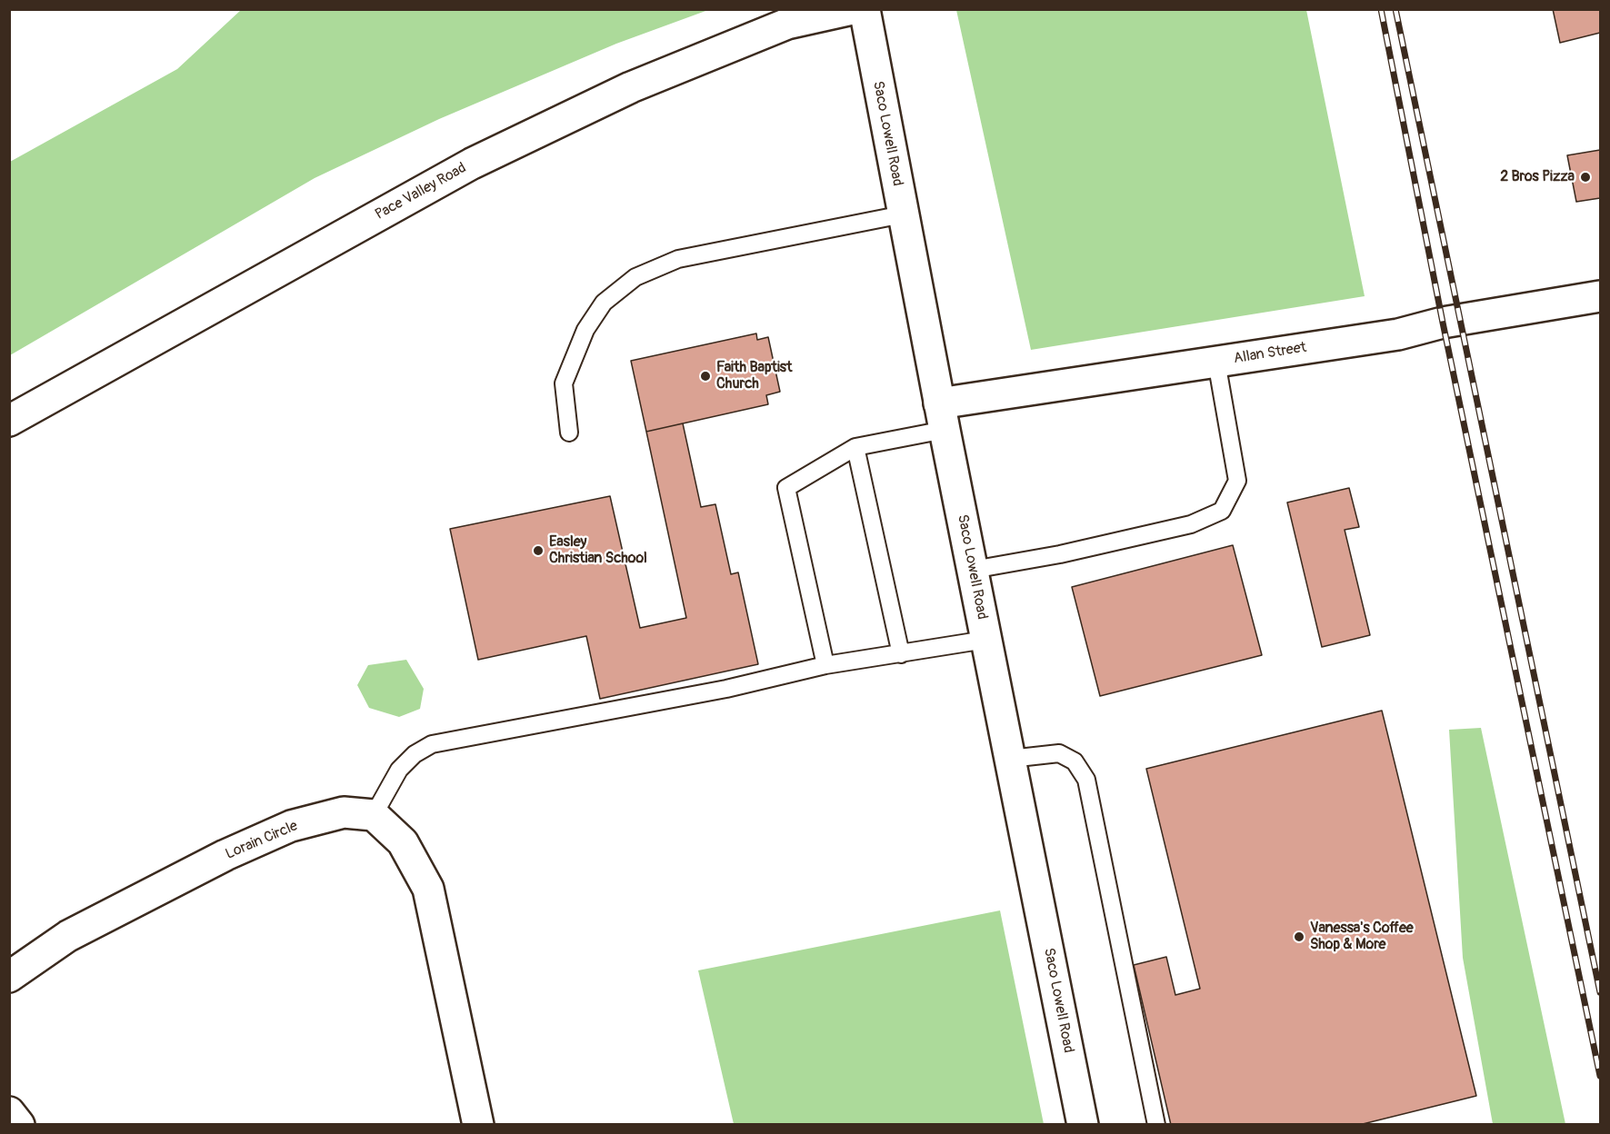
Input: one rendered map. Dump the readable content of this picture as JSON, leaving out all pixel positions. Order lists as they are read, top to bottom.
{
  "streets": {
    "street": [
      "Saco Lowell Road",
      "Pace Valley Road",
      "Allan Street",
      "Lorain Circle"
    ]
  },
  "crossings": [
    ["Saco Lowell Road", "Allan Street"]
  ],
  "places": [
    "2 Bros Pizza",
    "Faith Baptist Church",
    "Easley Christian School",
    "Vanessa's Coffee Shop & More"
  ]
}
